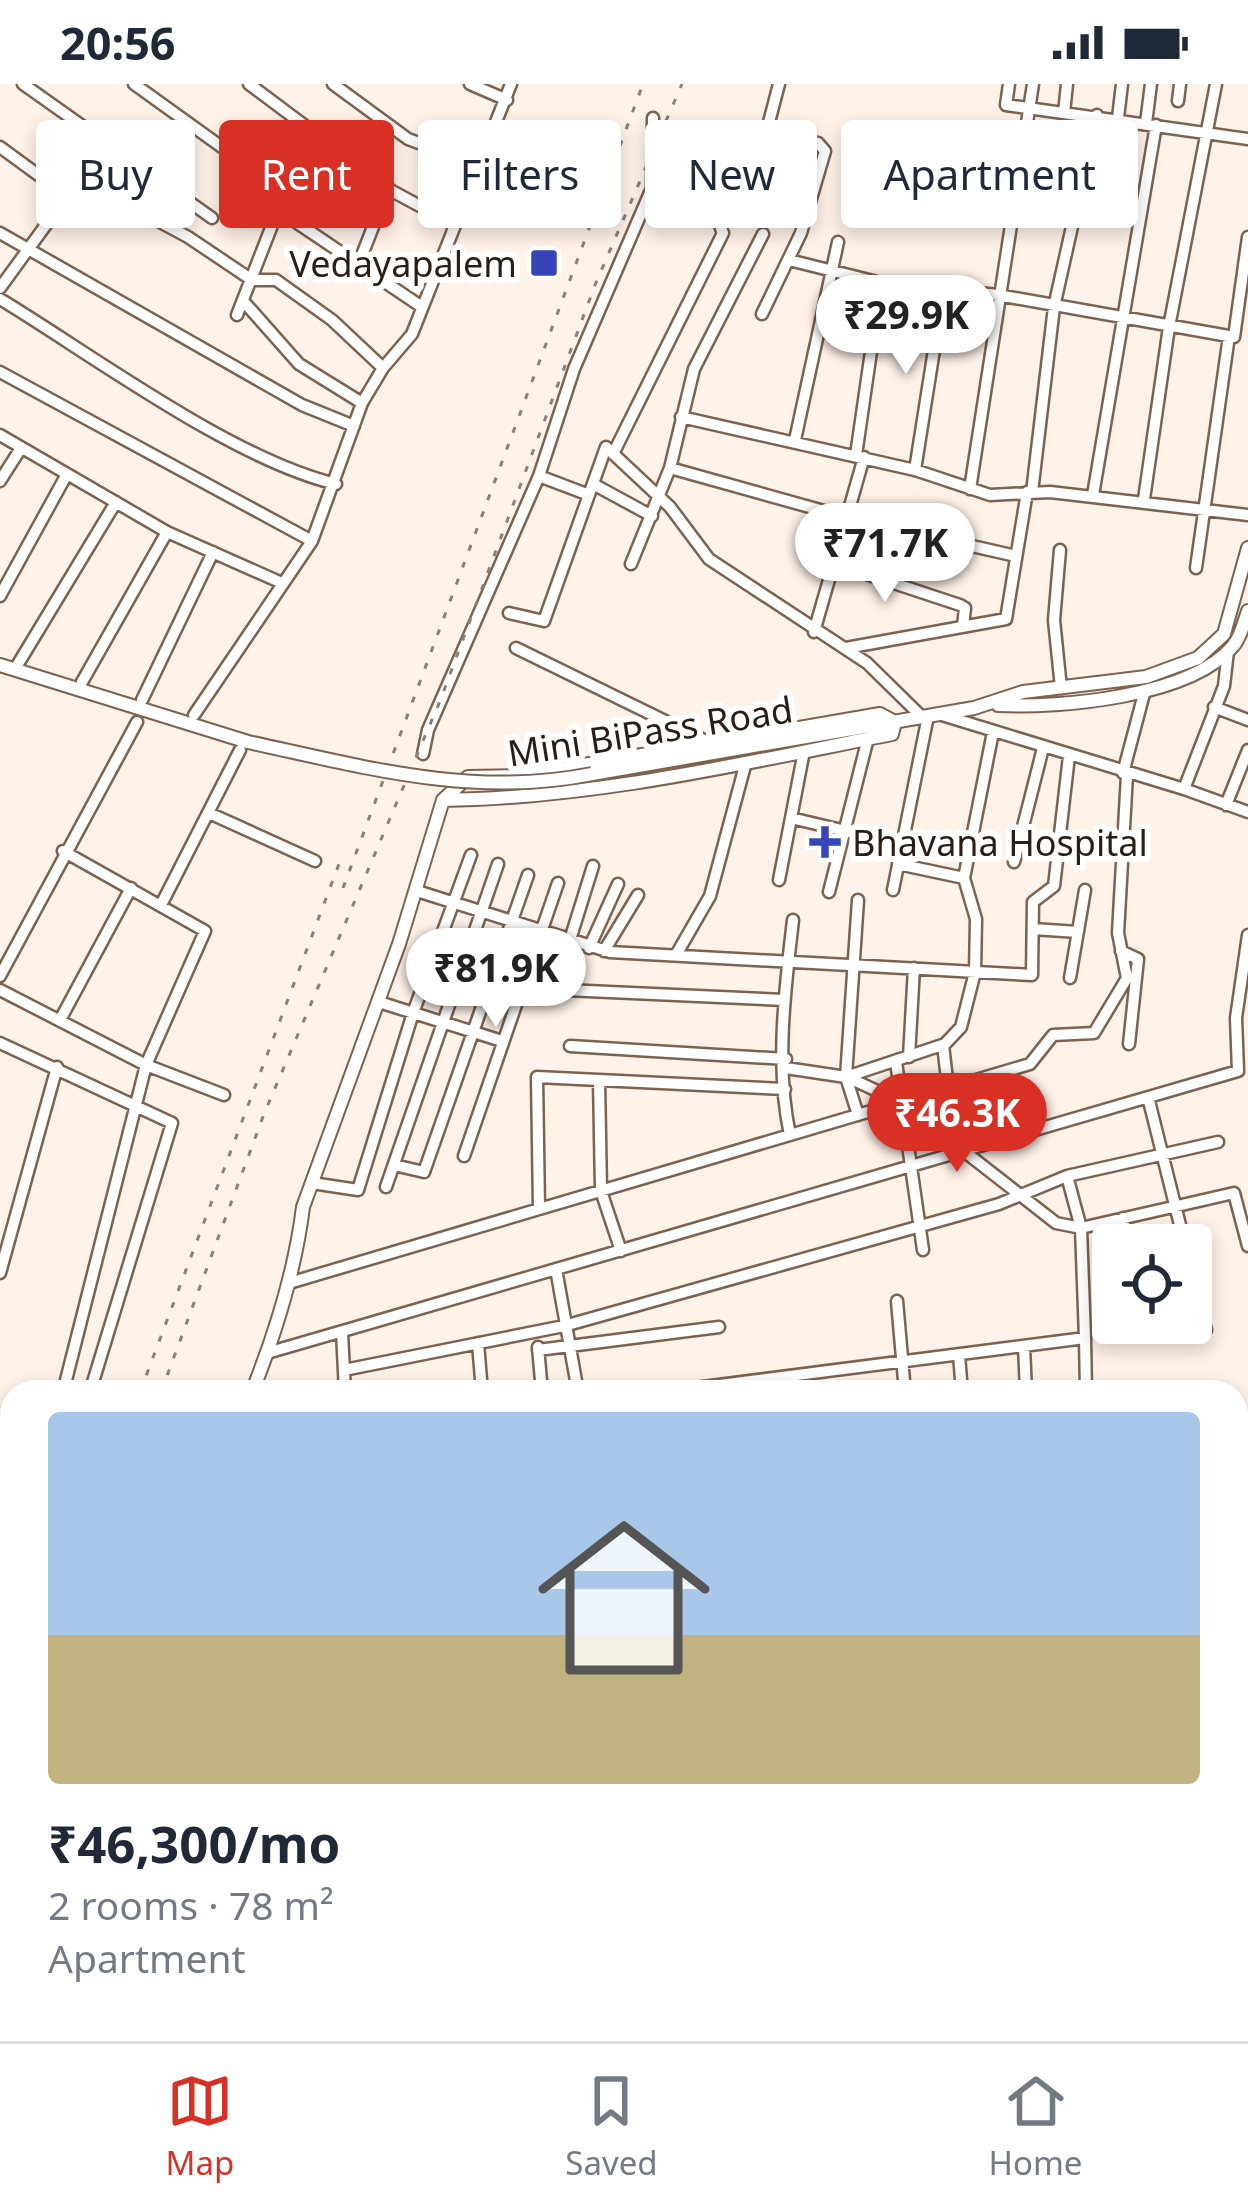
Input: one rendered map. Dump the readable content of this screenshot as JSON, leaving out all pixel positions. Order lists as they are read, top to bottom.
{
  "streets": {
    "street": ["Mini BiPass Road"]
  },
  "places": {
    "transit": ["Vedayapalem"],
    "health": ["Bhavana Hospital"]
  },
  "page": {
    "status": "20:56",
    "chip": [
      "Buy",
      "Rent",
      "Filters",
      "New",
      "Apartment"
    ],
    "price": [
      "₹29.9K",
      "₹71.7K",
      "₹81.9K",
      "₹46.3K"
    ],
    "list": [
      {
        "name": "₹46,300/mo",
        "note": "2 rooms · 78 m² · Apartment"
      }
    ],
    "tabs": ["Map", "Saved", "Home"]
  }
}
